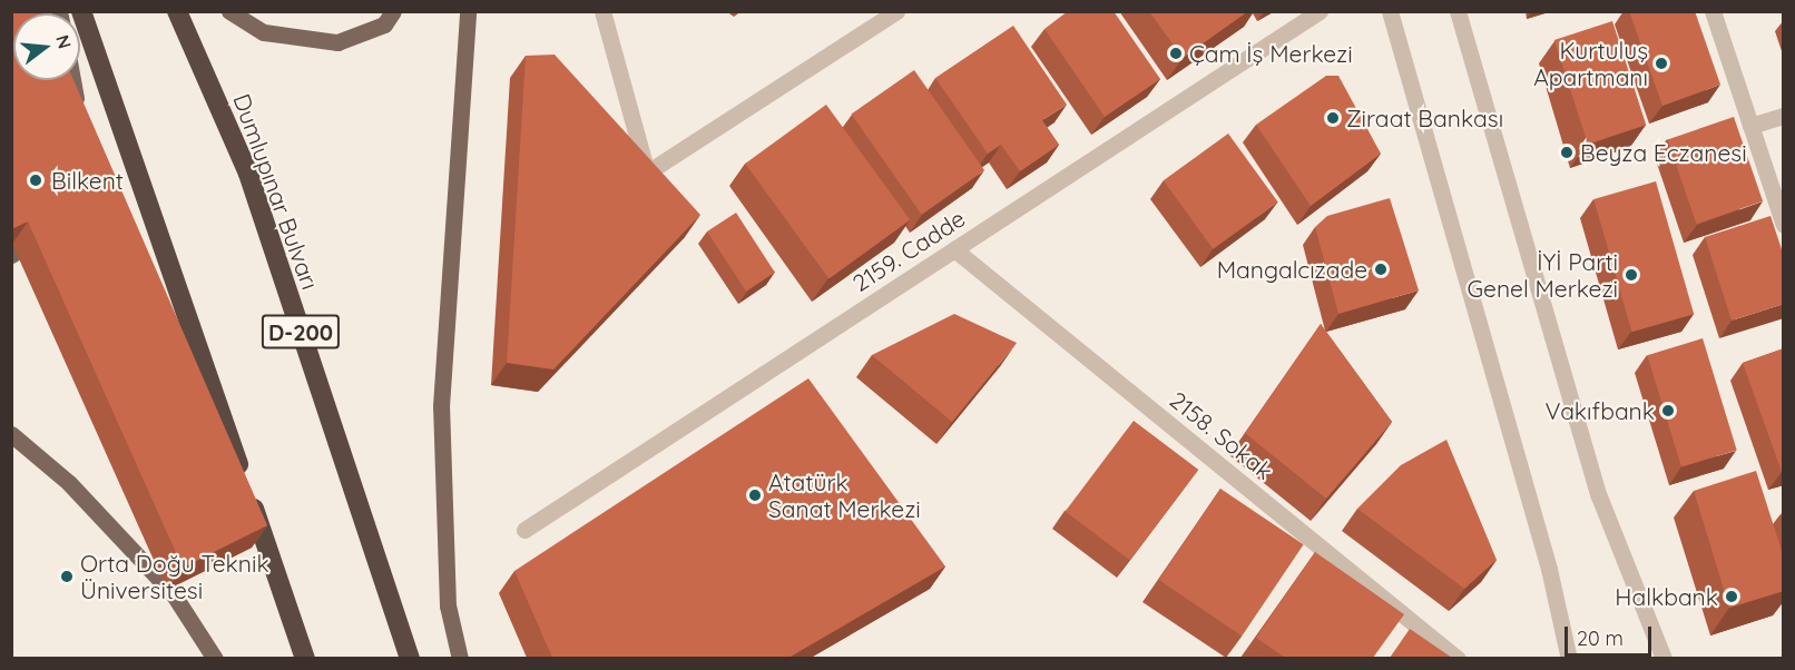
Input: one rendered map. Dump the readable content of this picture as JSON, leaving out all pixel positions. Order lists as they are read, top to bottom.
{
  "streets": {
    "highway": ["Dumlupınar Bulvarı", "D-200"],
    "street": ["2159. Cadde", "2158. Sokak"]
  },
  "crossings": [
    ["2159. Cadde", "2158. Sokak"]
  ],
  "places": [
    "Çam İş Merkezi",
    "Kurtuluş Apartmanı",
    "Ziraat Bankası",
    "Beyza Eczanesi",
    "Bilkent",
    "Mangalcızade",
    "İYİ Parti Genel Merkezi",
    "Vakıfbank",
    "Atatürk Sanat Merkezi",
    "Orta Doğu Teknik Üniversitesi",
    "Halkbank"
  ],
  "scale_bar": "20 m",
  "north": "right"
}
